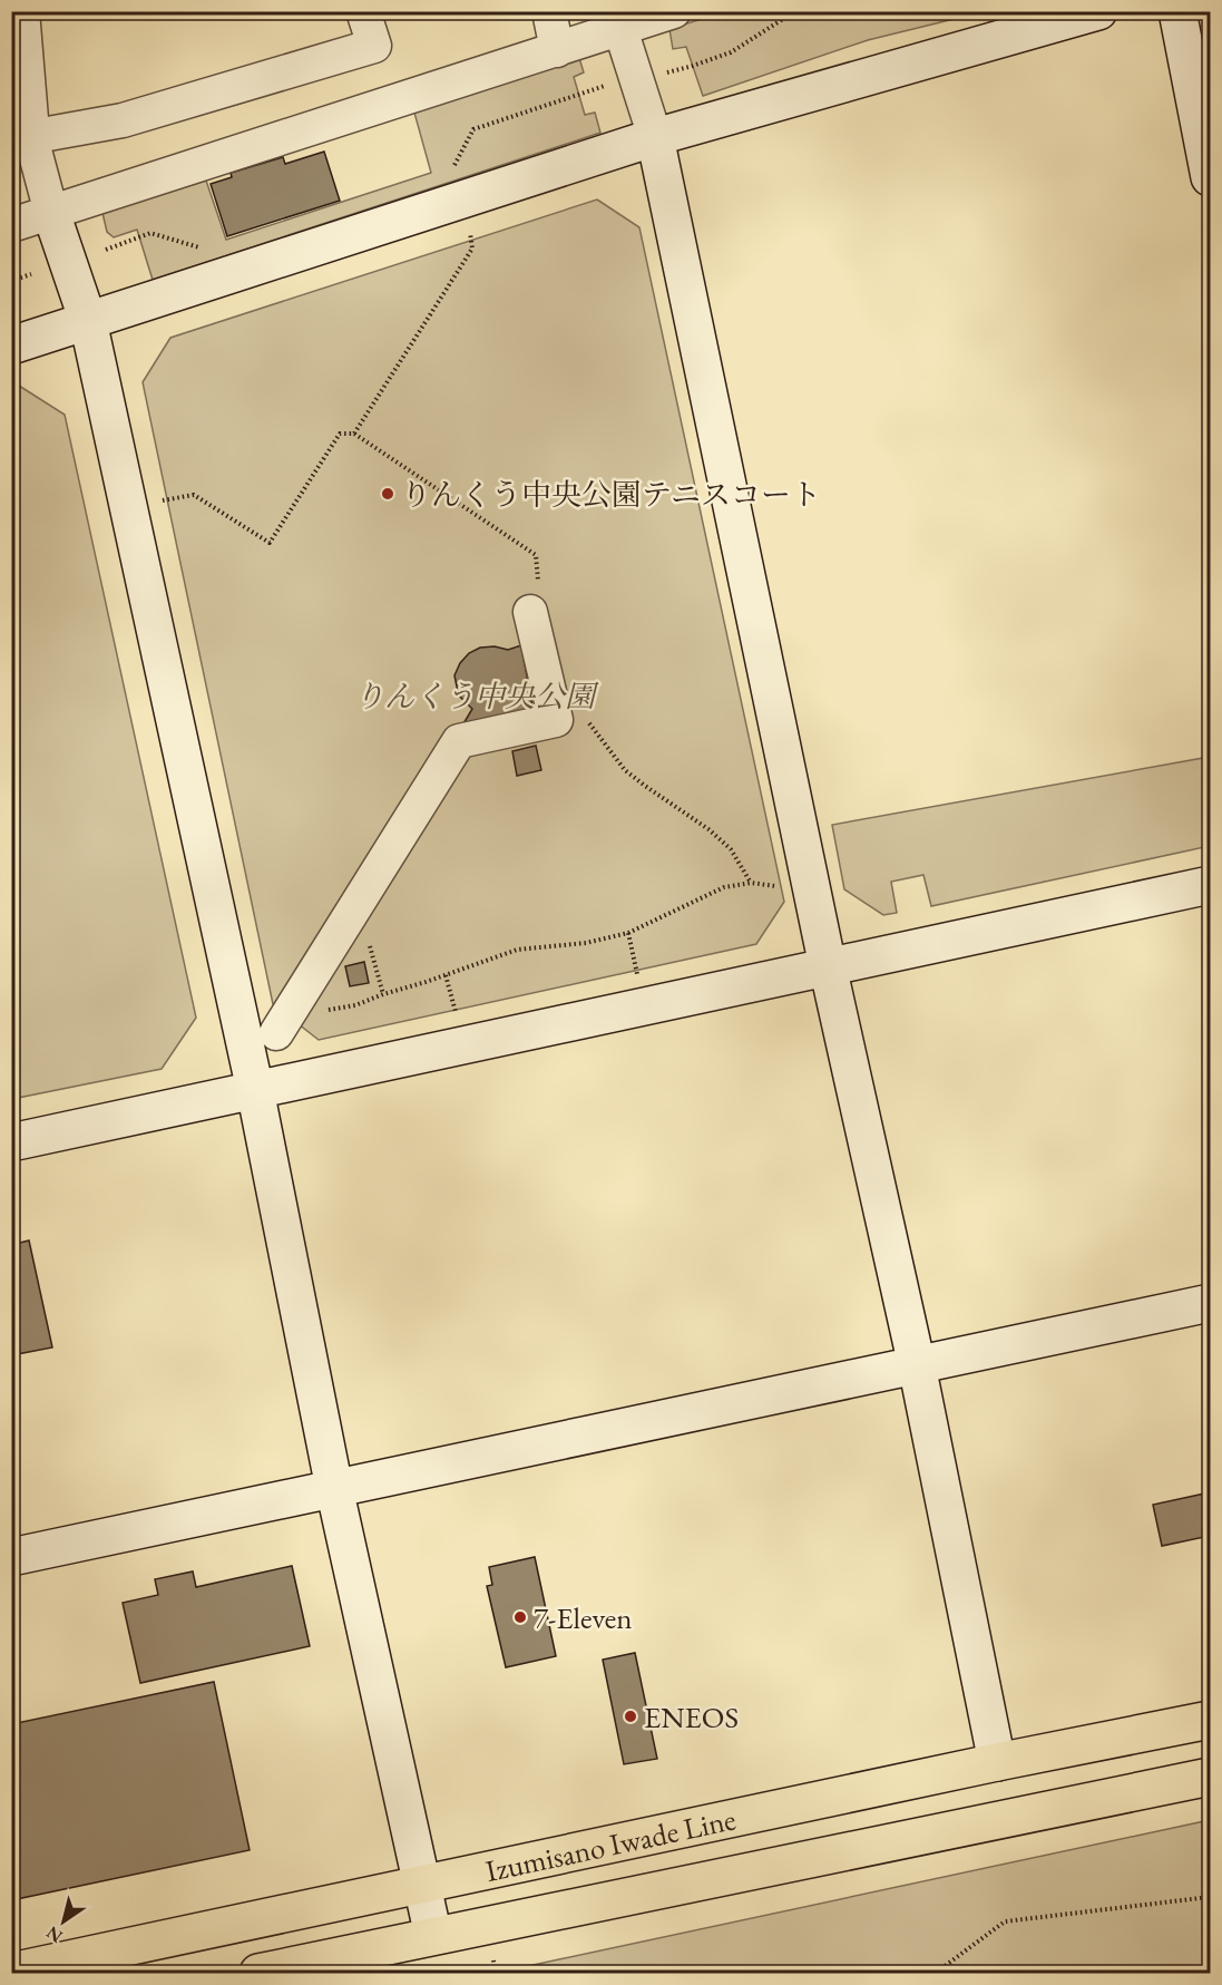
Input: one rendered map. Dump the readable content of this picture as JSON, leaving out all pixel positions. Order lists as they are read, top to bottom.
{
  "streets": {
    "main road": ["Izumisano Iwade Line"]
  },
  "parks": ["りんくう中央公園"],
  "places": ["りんくう中央公園テニスコート", "7-Eleven", "ENEOS"],
  "north": "bottom left"
}
